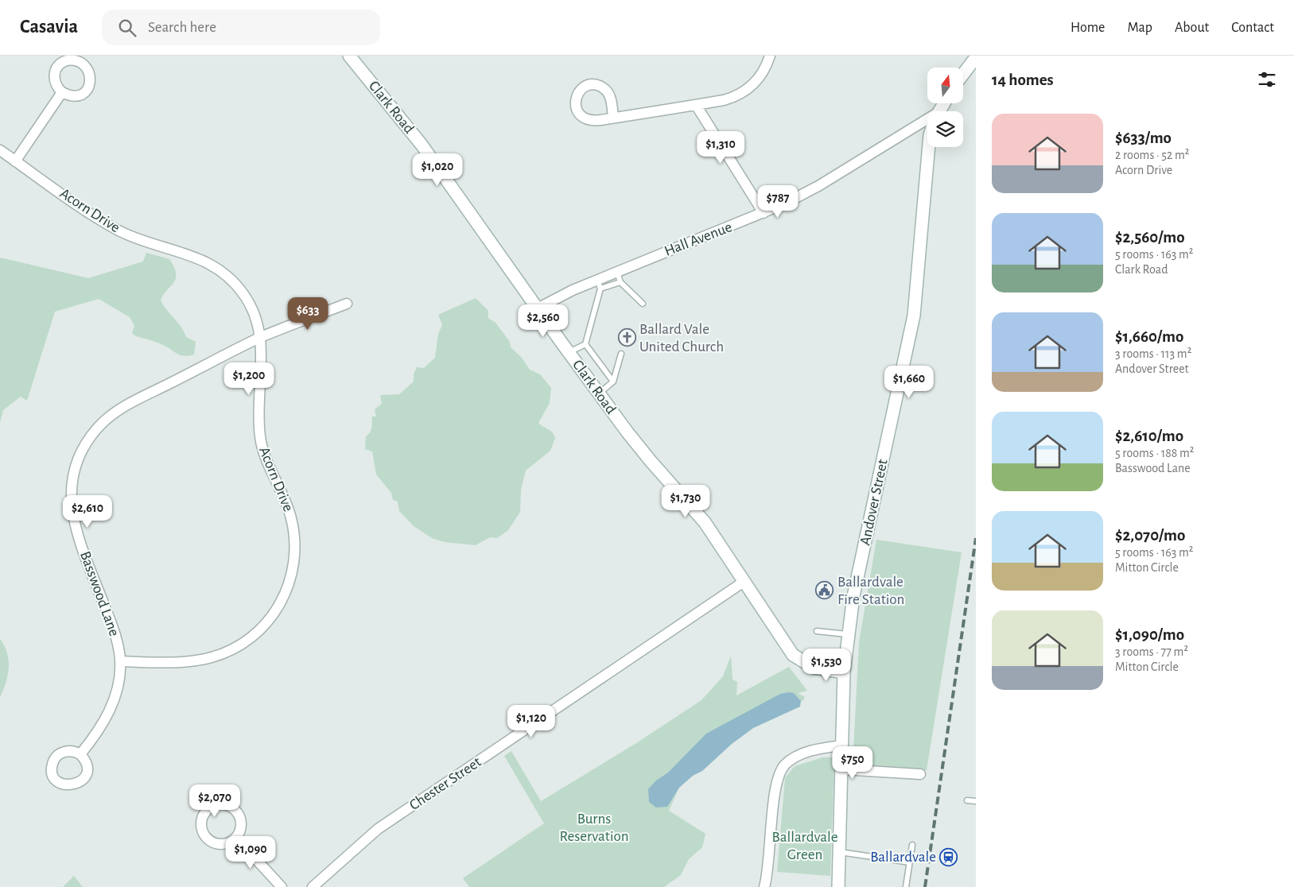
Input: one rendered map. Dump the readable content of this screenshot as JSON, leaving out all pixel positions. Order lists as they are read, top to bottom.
{
  "streets": {
    "main road": ["Clark Road", "Andover Street"],
    "street": [
      "Acorn Drive",
      "Hall Avenue",
      "Basswood Lane",
      "Chester Street"
    ]
  },
  "crossings": [
    ["Clark Road", "Hall Avenue"],
    ["Clark Road", "Andover Street"],
    ["Clark Road", "Chester Street"],
    ["Acorn Drive", "Basswood Lane"]
  ],
  "parks": ["Burns Reservation", "Ballardvale Green"],
  "places": {
    "church": ["Ballard Vale United Church"],
    "public building": ["Ballardvale Fire Station"],
    "station": ["Ballardvale"]
  },
  "north": "top",
  "page": {
    "header": "Casavia",
    "search": "Search here",
    "nav": [
      "Home",
      "Map",
      "About",
      "Contact"
    ],
    "heading": "14 homes",
    "list": [
      {
        "name": "$633/mo",
        "note": "2 rooms · 52 m² · Acorn Drive"
      },
      {
        "name": "$2,560/mo",
        "note": "5 rooms · 163 m² · Clark Road"
      },
      {
        "name": "$1,660/mo",
        "note": "3 rooms · 113 m² · Andover Street"
      },
      {
        "name": "$2,610/mo",
        "note": "5 rooms · 188 m² · Basswood Lane"
      },
      {
        "name": "$2,070/mo",
        "note": "5 rooms · 163 m² · Mitton Circle"
      },
      {
        "name": "$1,090/mo",
        "note": "3 rooms · 77 m² · Mitton Circle"
      }
    ],
    "price": [
      "$1,310",
      "$1,020",
      "$787",
      "$633",
      "$2,560",
      "$1,200",
      "$1,660",
      "$1,730",
      "$2,610",
      "$1,530",
      "$1,120",
      "$750",
      "$2,070",
      "$1,090"
    ]
  }
}
